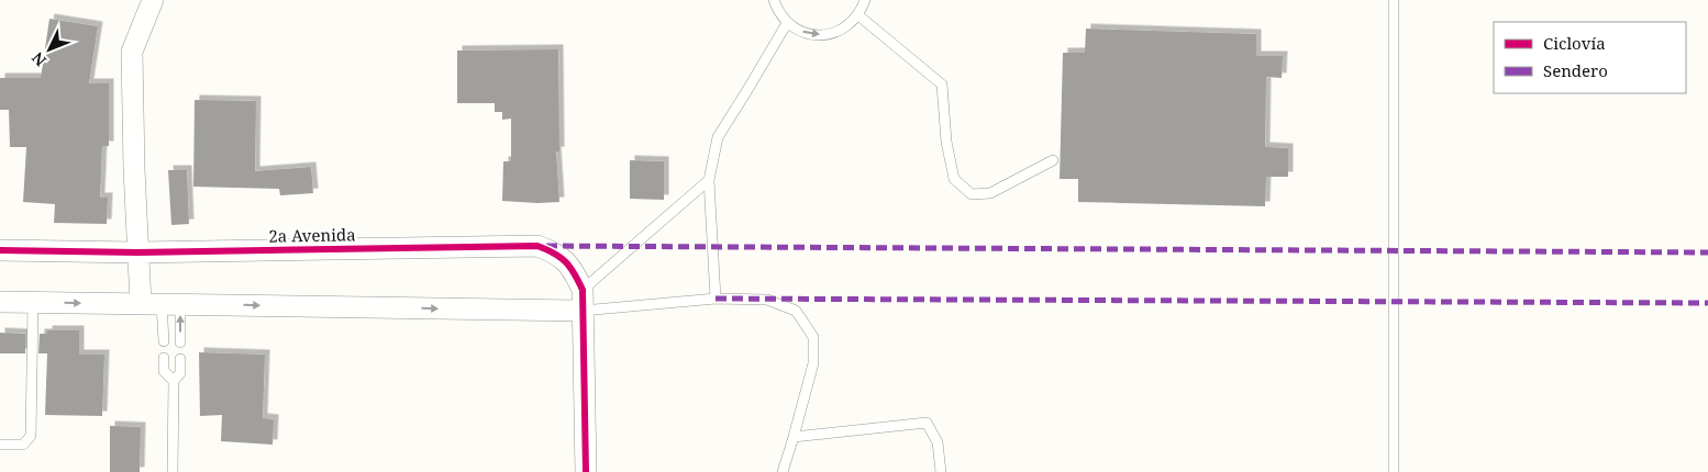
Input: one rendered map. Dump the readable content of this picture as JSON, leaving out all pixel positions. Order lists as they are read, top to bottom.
{
  "streets": {
    "street": ["2a Avenida"]
  },
  "legend": ["Ciclovía", "Sendero"],
  "north": "bottom left"
}
